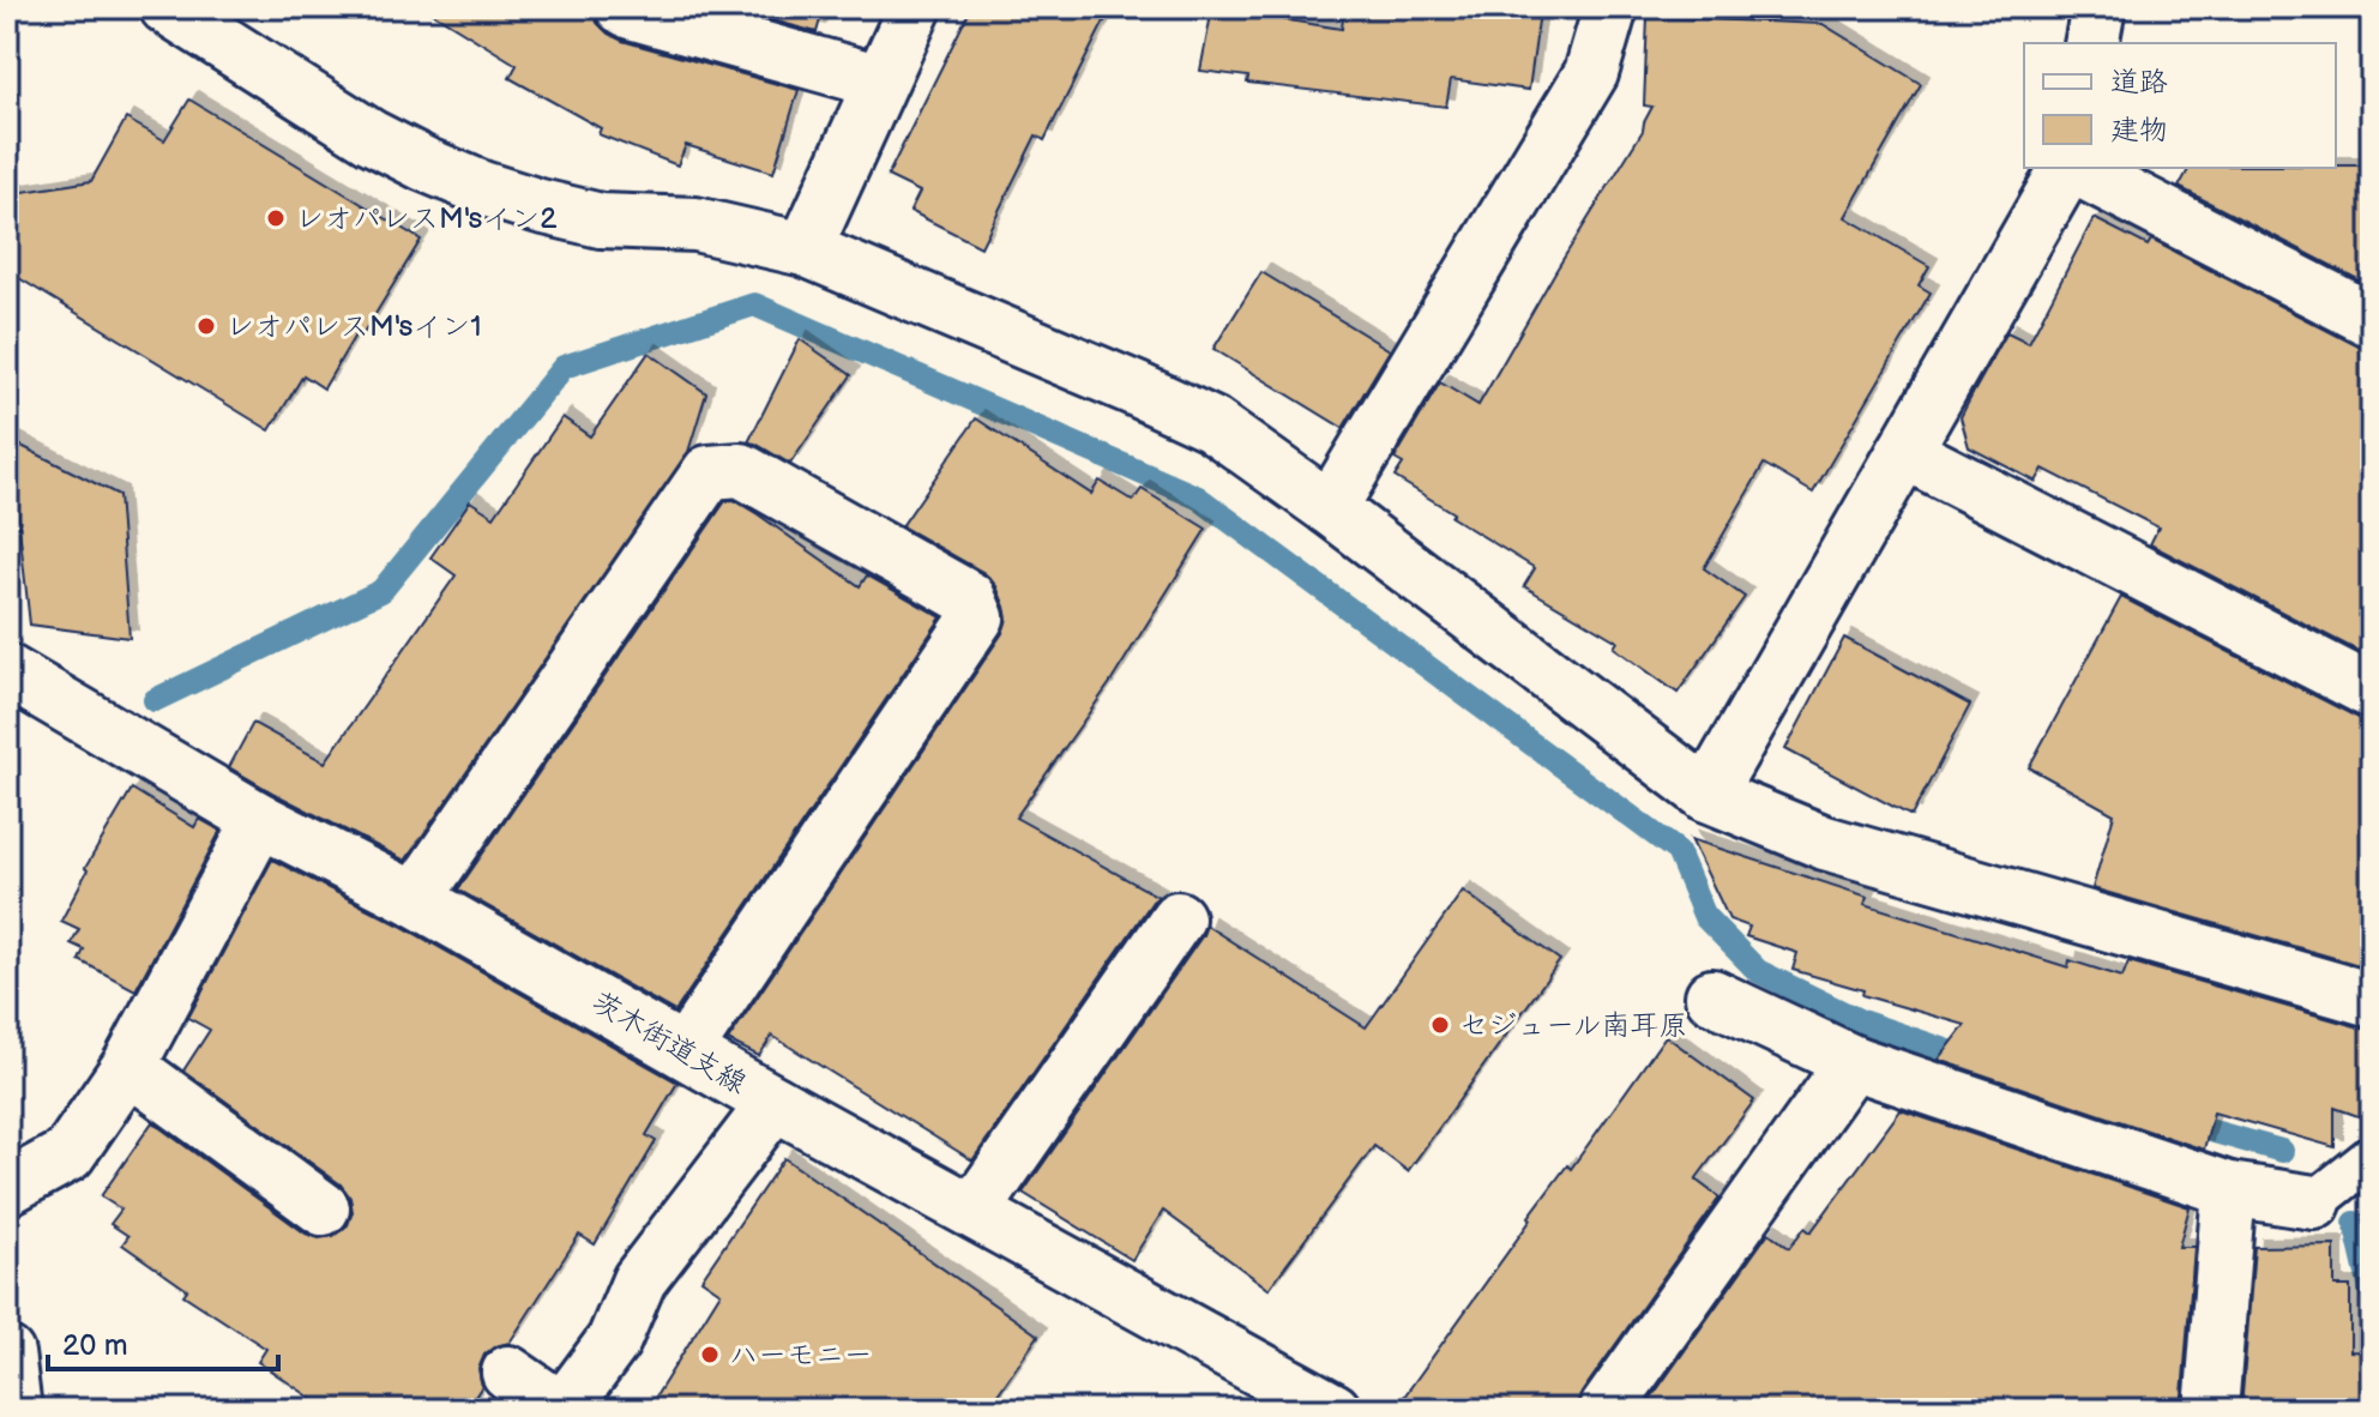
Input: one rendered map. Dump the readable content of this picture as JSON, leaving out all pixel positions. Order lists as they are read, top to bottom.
{
  "streets": {
    "street": ["茨木街道支線"]
  },
  "places": [
    "レオパレスM'sイン2",
    "レオパレスM'sイン1",
    "セジュール南耳原",
    "ハーモニー"
  ],
  "legend": ["道路", "建物"],
  "scale_bar": "20 m"
}
